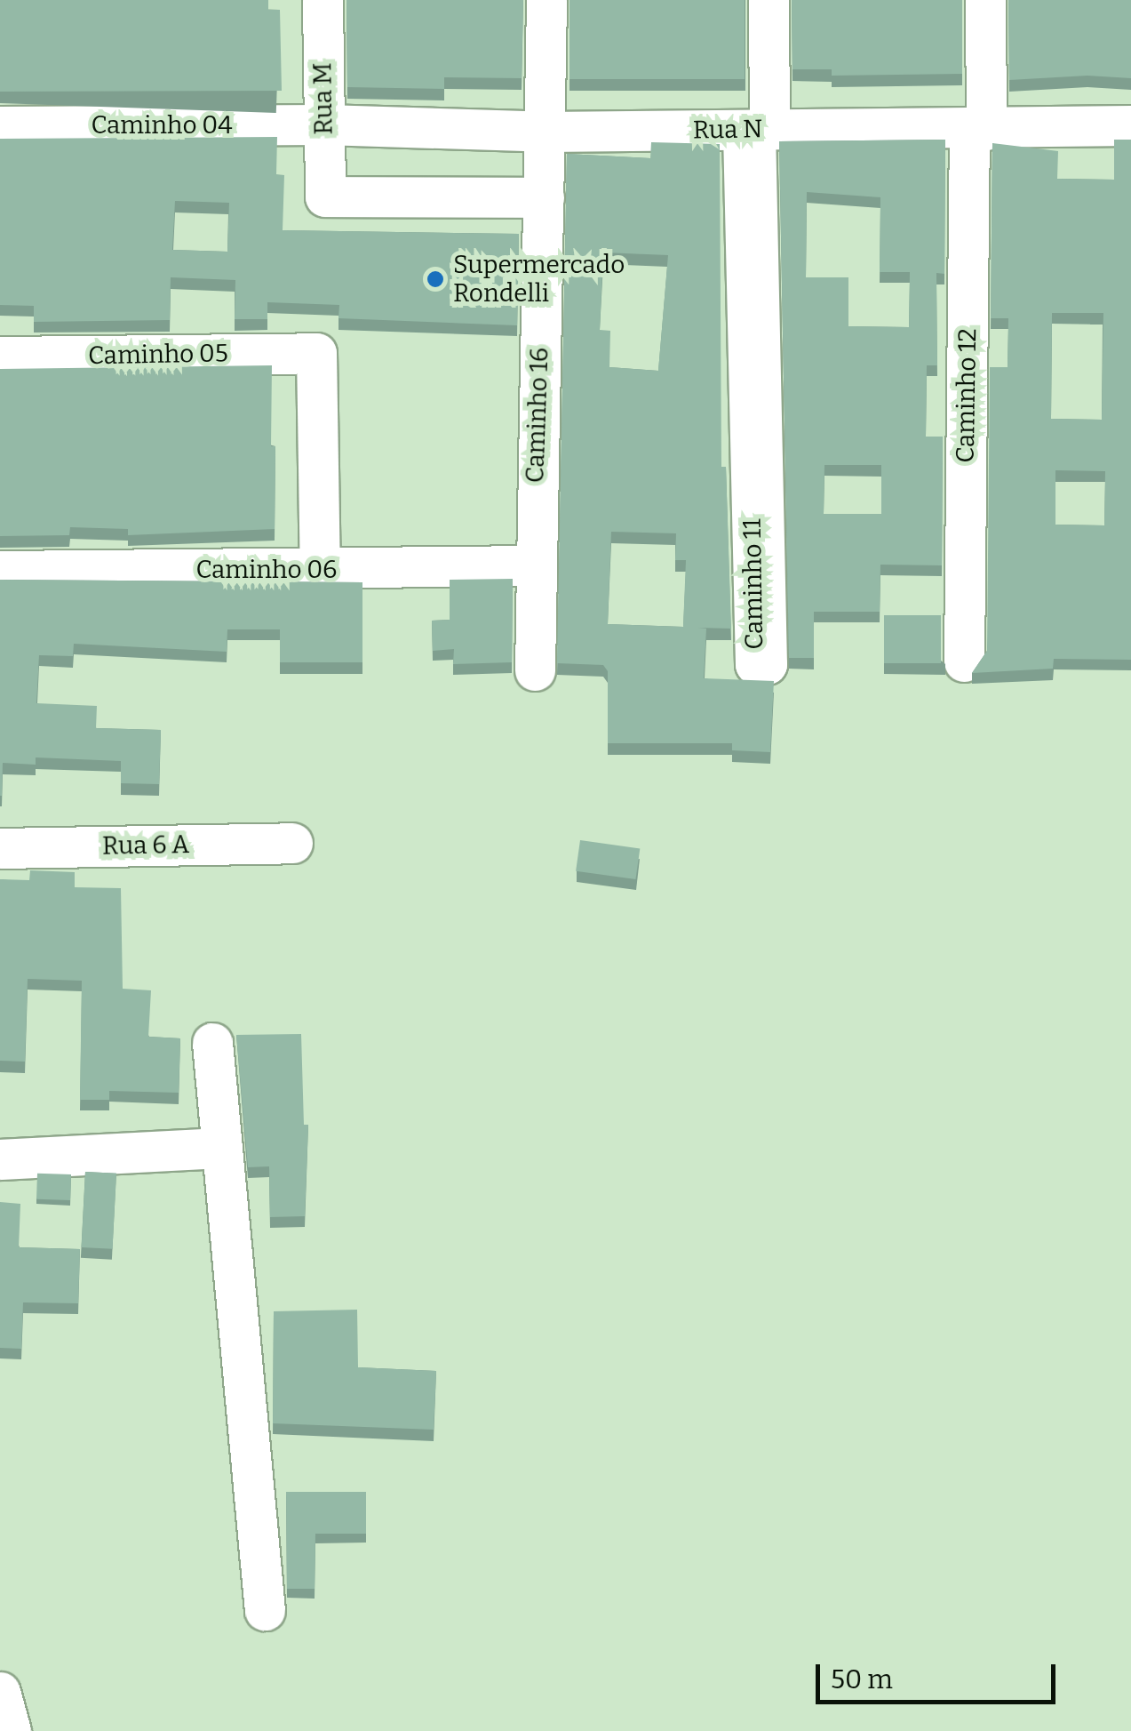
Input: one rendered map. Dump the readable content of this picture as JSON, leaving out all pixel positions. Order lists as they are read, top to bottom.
{
  "streets": {
    "street": [
      "Rua M",
      "Caminho 04",
      "Rua N",
      "Caminho 05",
      "Caminho 12",
      "Caminho 16",
      "Caminho 06",
      "Caminho 11",
      "Rua 6 A"
    ]
  },
  "crossings": [
    ["Rua M", "Caminho 04"],
    ["Rua M", "Rua N"],
    ["Rua M", "Caminho 16"],
    ["Caminho 04", "Rua N"],
    ["Rua N", "Caminho 12"],
    ["Rua N", "Caminho 16"],
    ["Rua N", "Caminho 11"],
    ["Caminho 05", "Caminho 06"],
    ["Caminho 16", "Caminho 06"]
  ],
  "places": ["Supermercado Rondelli"],
  "scale_bar": "50 m"
}
